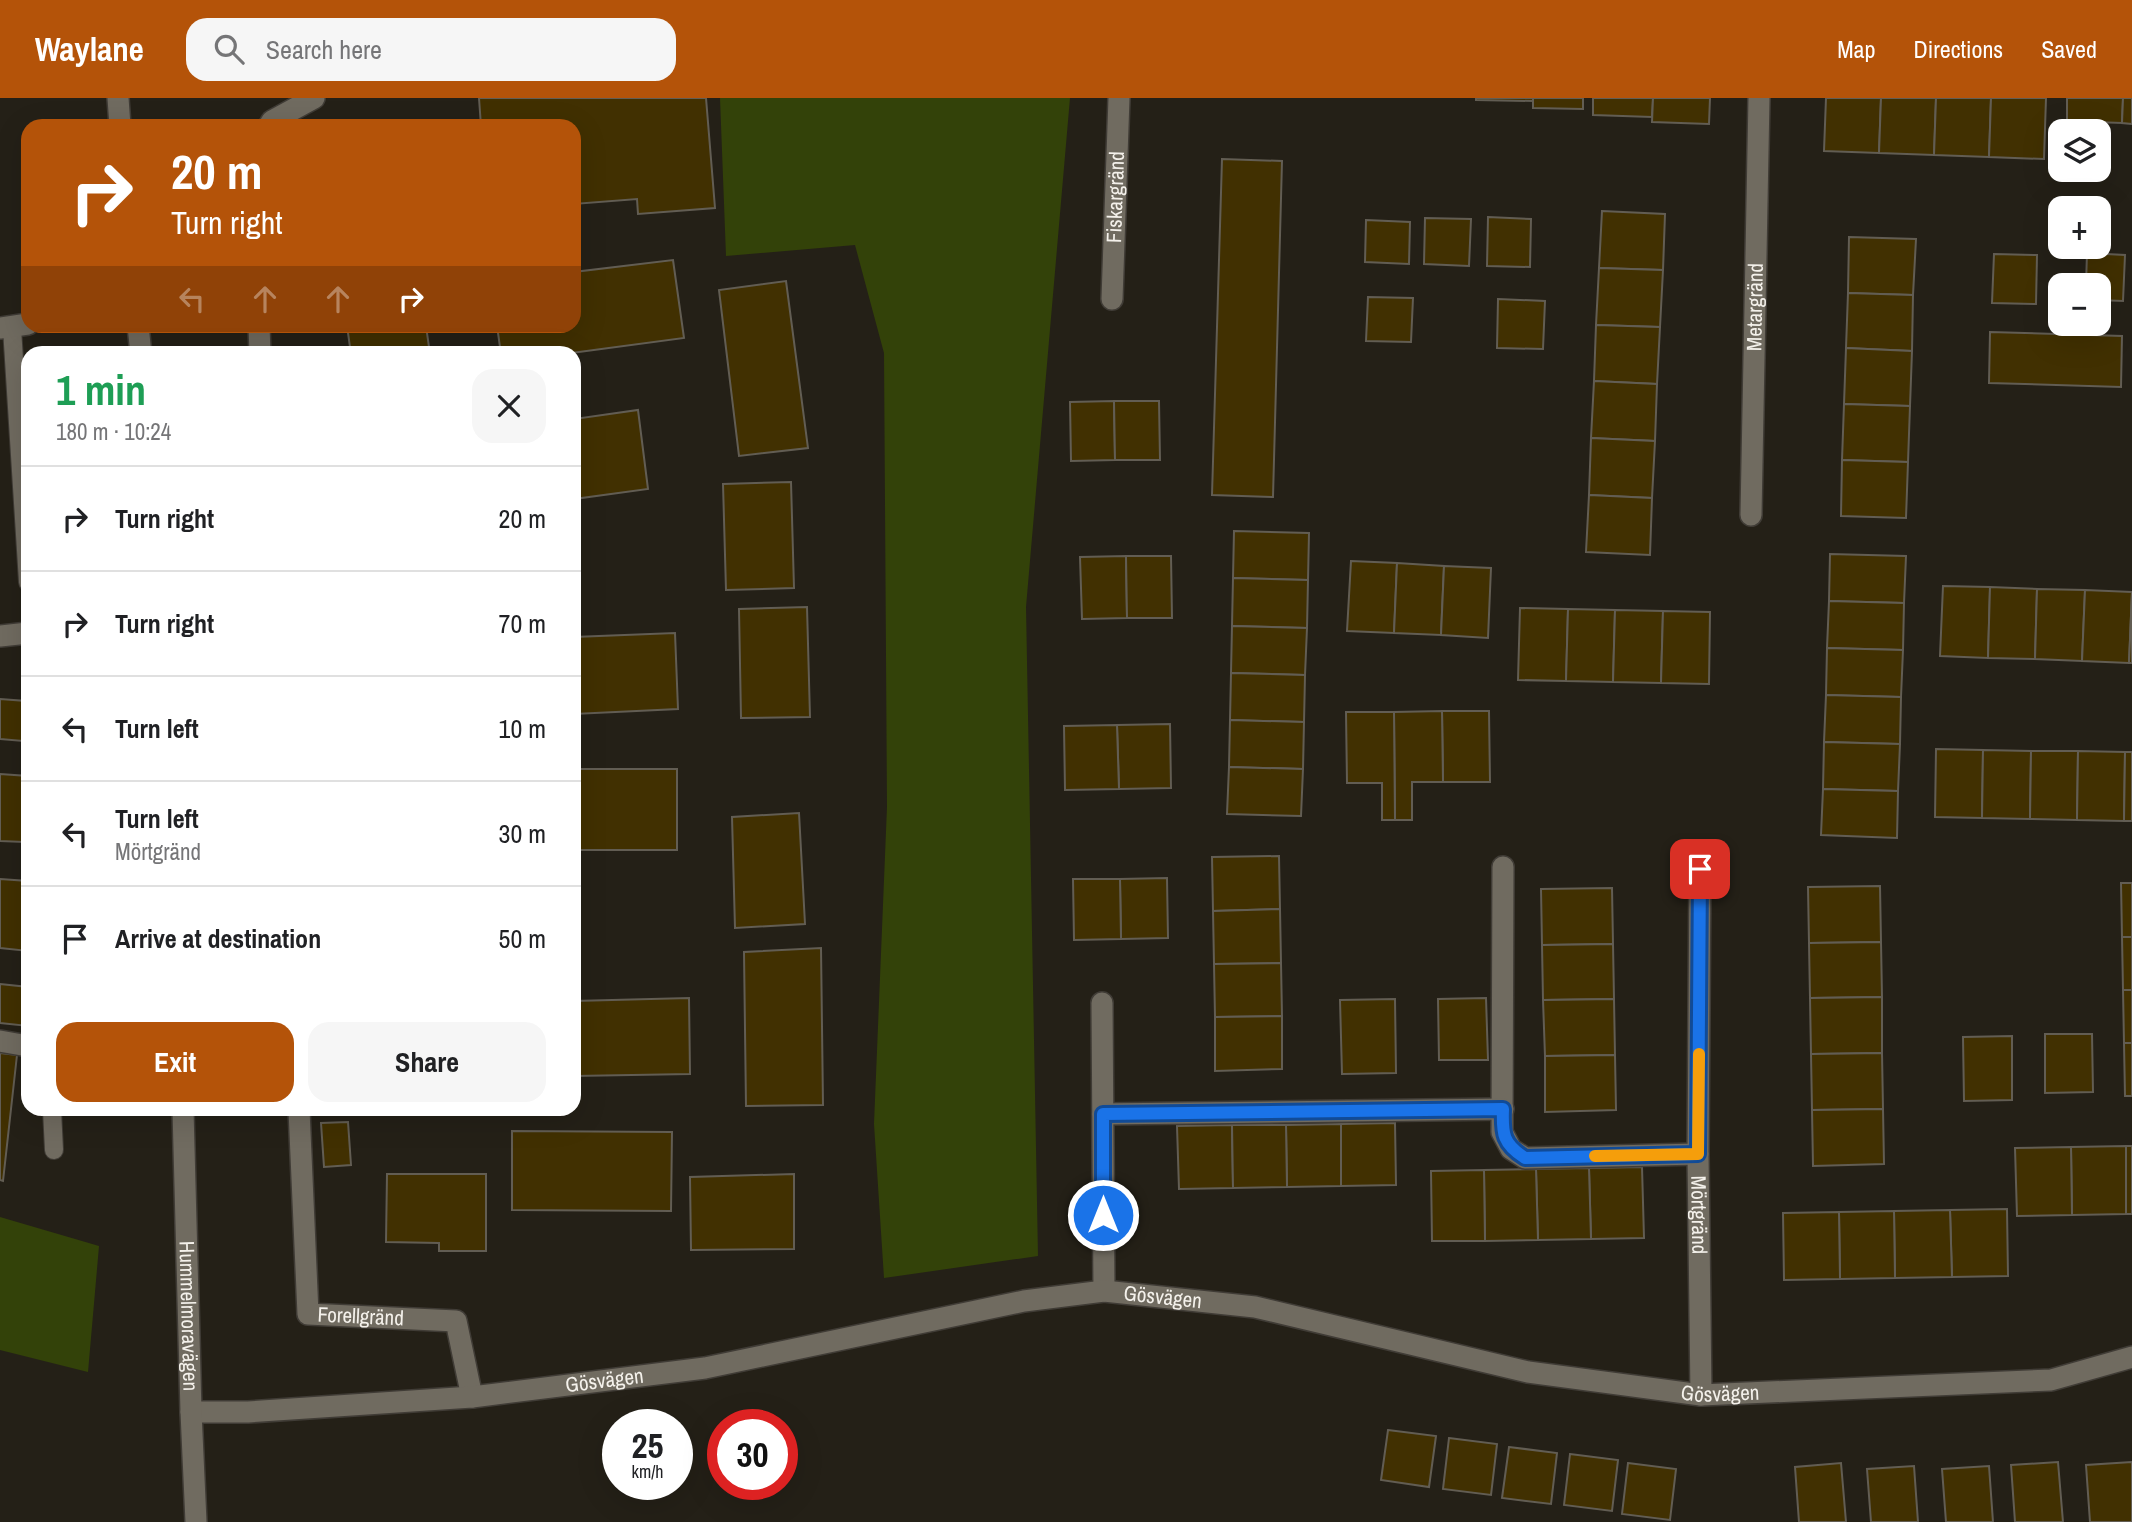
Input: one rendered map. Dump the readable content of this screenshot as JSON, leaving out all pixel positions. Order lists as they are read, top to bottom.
{
  "streets": {
    "street": [
      "Fiskargränd",
      "Metargränd",
      "Mörtgränd",
      "Gösvägen",
      "Hummelmoravägen",
      "Forellgränd"
    ]
  },
  "crossings": [
    ["Mörtgränd", "Gösvägen"],
    ["Gösvägen", "Hummelmoravägen"],
    ["Gösvägen", "Forellgränd"]
  ],
  "page": {
    "header": "Waylane",
    "search": "Search here",
    "nav": ["Map", "Directions", "Saved"],
    "map_buttons": ["+", "−"],
    "turn": ["20 m", "Turn right"],
    "heading": ["1 min", "180 m · 10:24"],
    "list": [
      {
        "name": "Turn right",
        "value": "20 m"
      },
      {
        "name": "Turn right",
        "value": "70 m"
      },
      {
        "name": "Turn left",
        "value": "10 m"
      },
      {
        "name": "Turn left",
        "note": "Mörtgränd",
        "value": "30 m"
      },
      {
        "name": "Arrive at destination",
        "value": "50 m"
      }
    ],
    "buttons": ["Exit", "Share"],
    "speed": "25 km/h",
    "limit": "30"
  }
}
